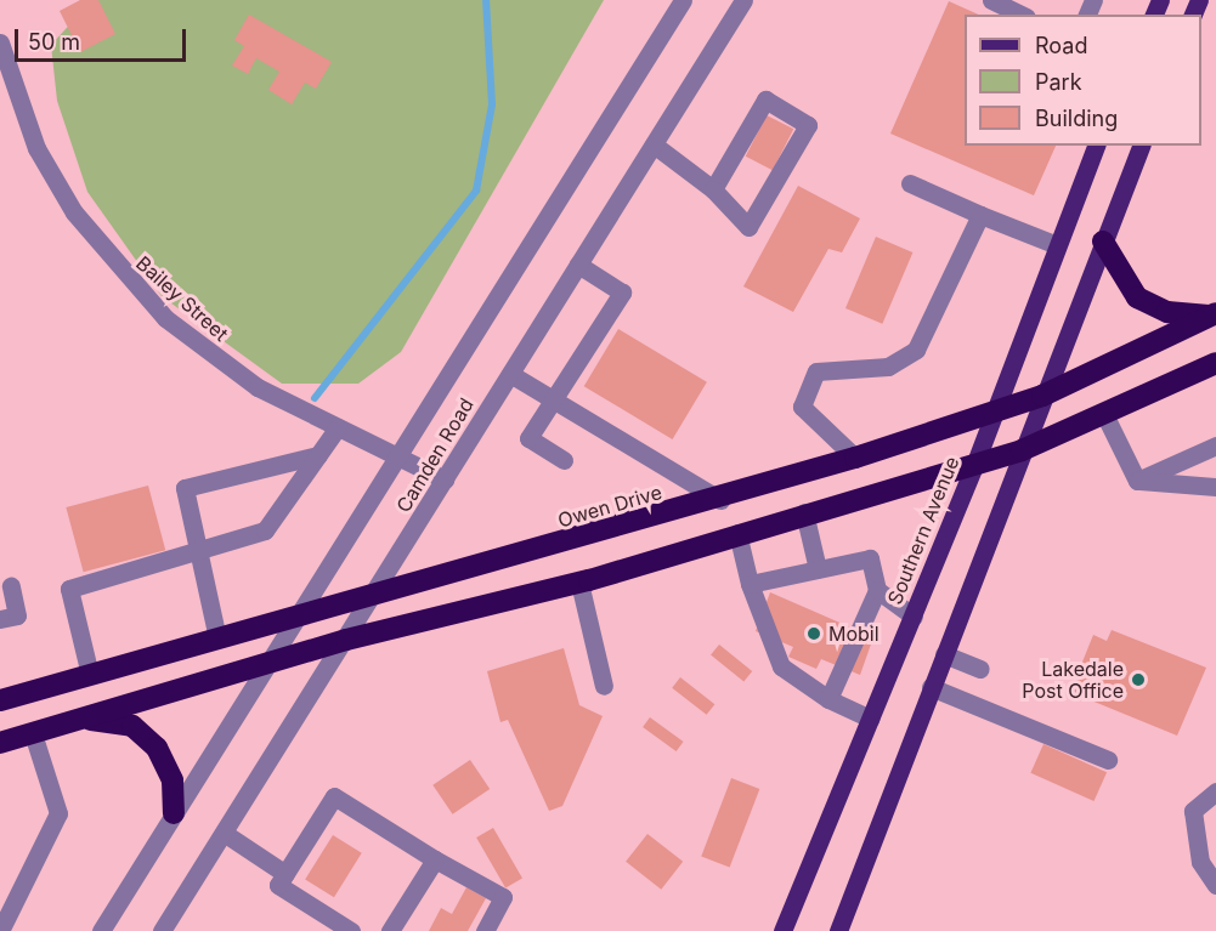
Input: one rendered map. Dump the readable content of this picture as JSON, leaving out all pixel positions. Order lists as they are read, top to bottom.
{
  "streets": {
    "highway": ["Owen Drive"],
    "main road": ["Southern Avenue"],
    "street": ["Bailey Street", "Camden Road"]
  },
  "crossings": [
    ["Bailey Street", "Camden Road"],
    ["Camden Road", "Owen Drive"],
    ["Owen Drive", "Southern Avenue"]
  ],
  "places": ["Mobil", "Lakedale Post Office"],
  "legend": ["Road", "Park", "Building"],
  "scale_bar": "50 m"
}
